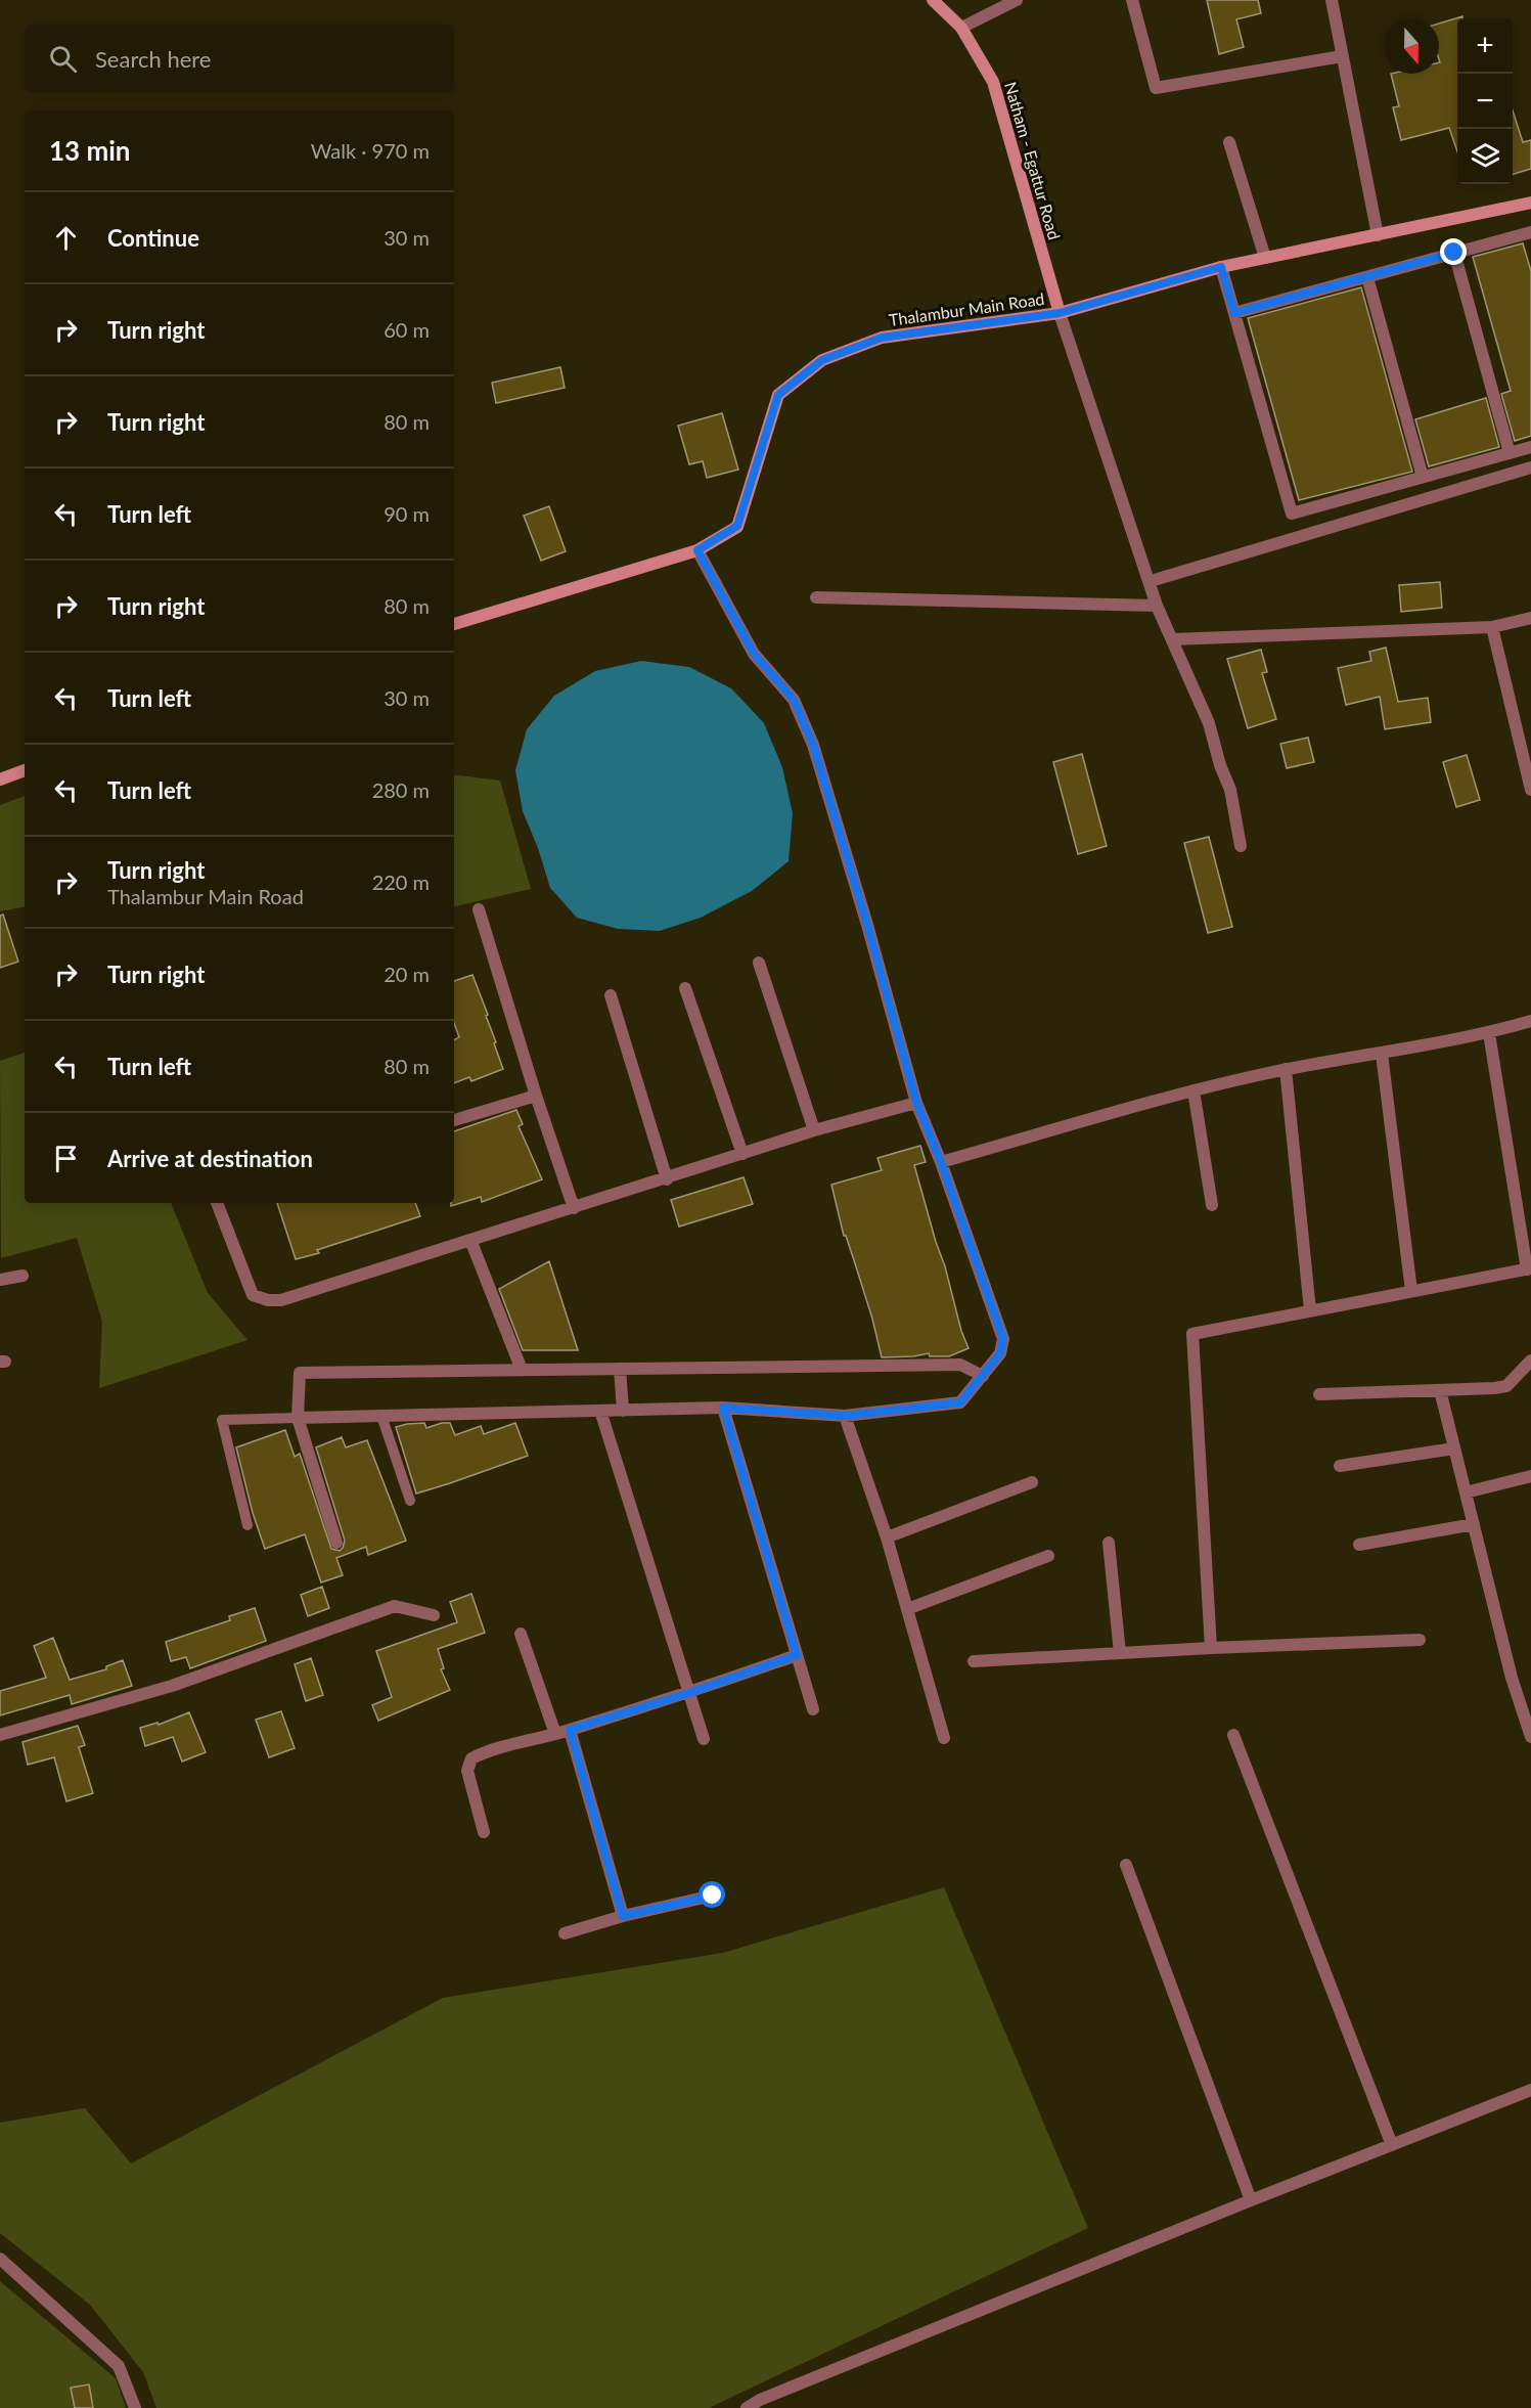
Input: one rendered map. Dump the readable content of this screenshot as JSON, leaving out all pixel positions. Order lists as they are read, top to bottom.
{
  "streets": {
    "street": ["Natham - Egattur Road", "Thalambur Main Road"]
  },
  "crossings": [
    ["Natham - Egattur Road", "Thalambur Main Road"]
  ],
  "north": "bottom",
  "page": {
    "map_buttons": ["+", "−"],
    "search": "Search here",
    "heading": ["13 min", "Walk · 970 m"],
    "list": [
      ["Continue", "30 m"],
      ["Turn right", "60 m"],
      ["Turn right", "80 m"],
      ["Turn left", "90 m"],
      ["Turn right", "80 m"],
      ["Turn left", "30 m"],
      ["Turn left", "280 m"],
      ["Turn right", "Thalambur Main Road", "220 m"],
      ["Turn right", "20 m"],
      ["Turn left", "80 m"],
      "Arrive at destination"
    ]
  }
}
